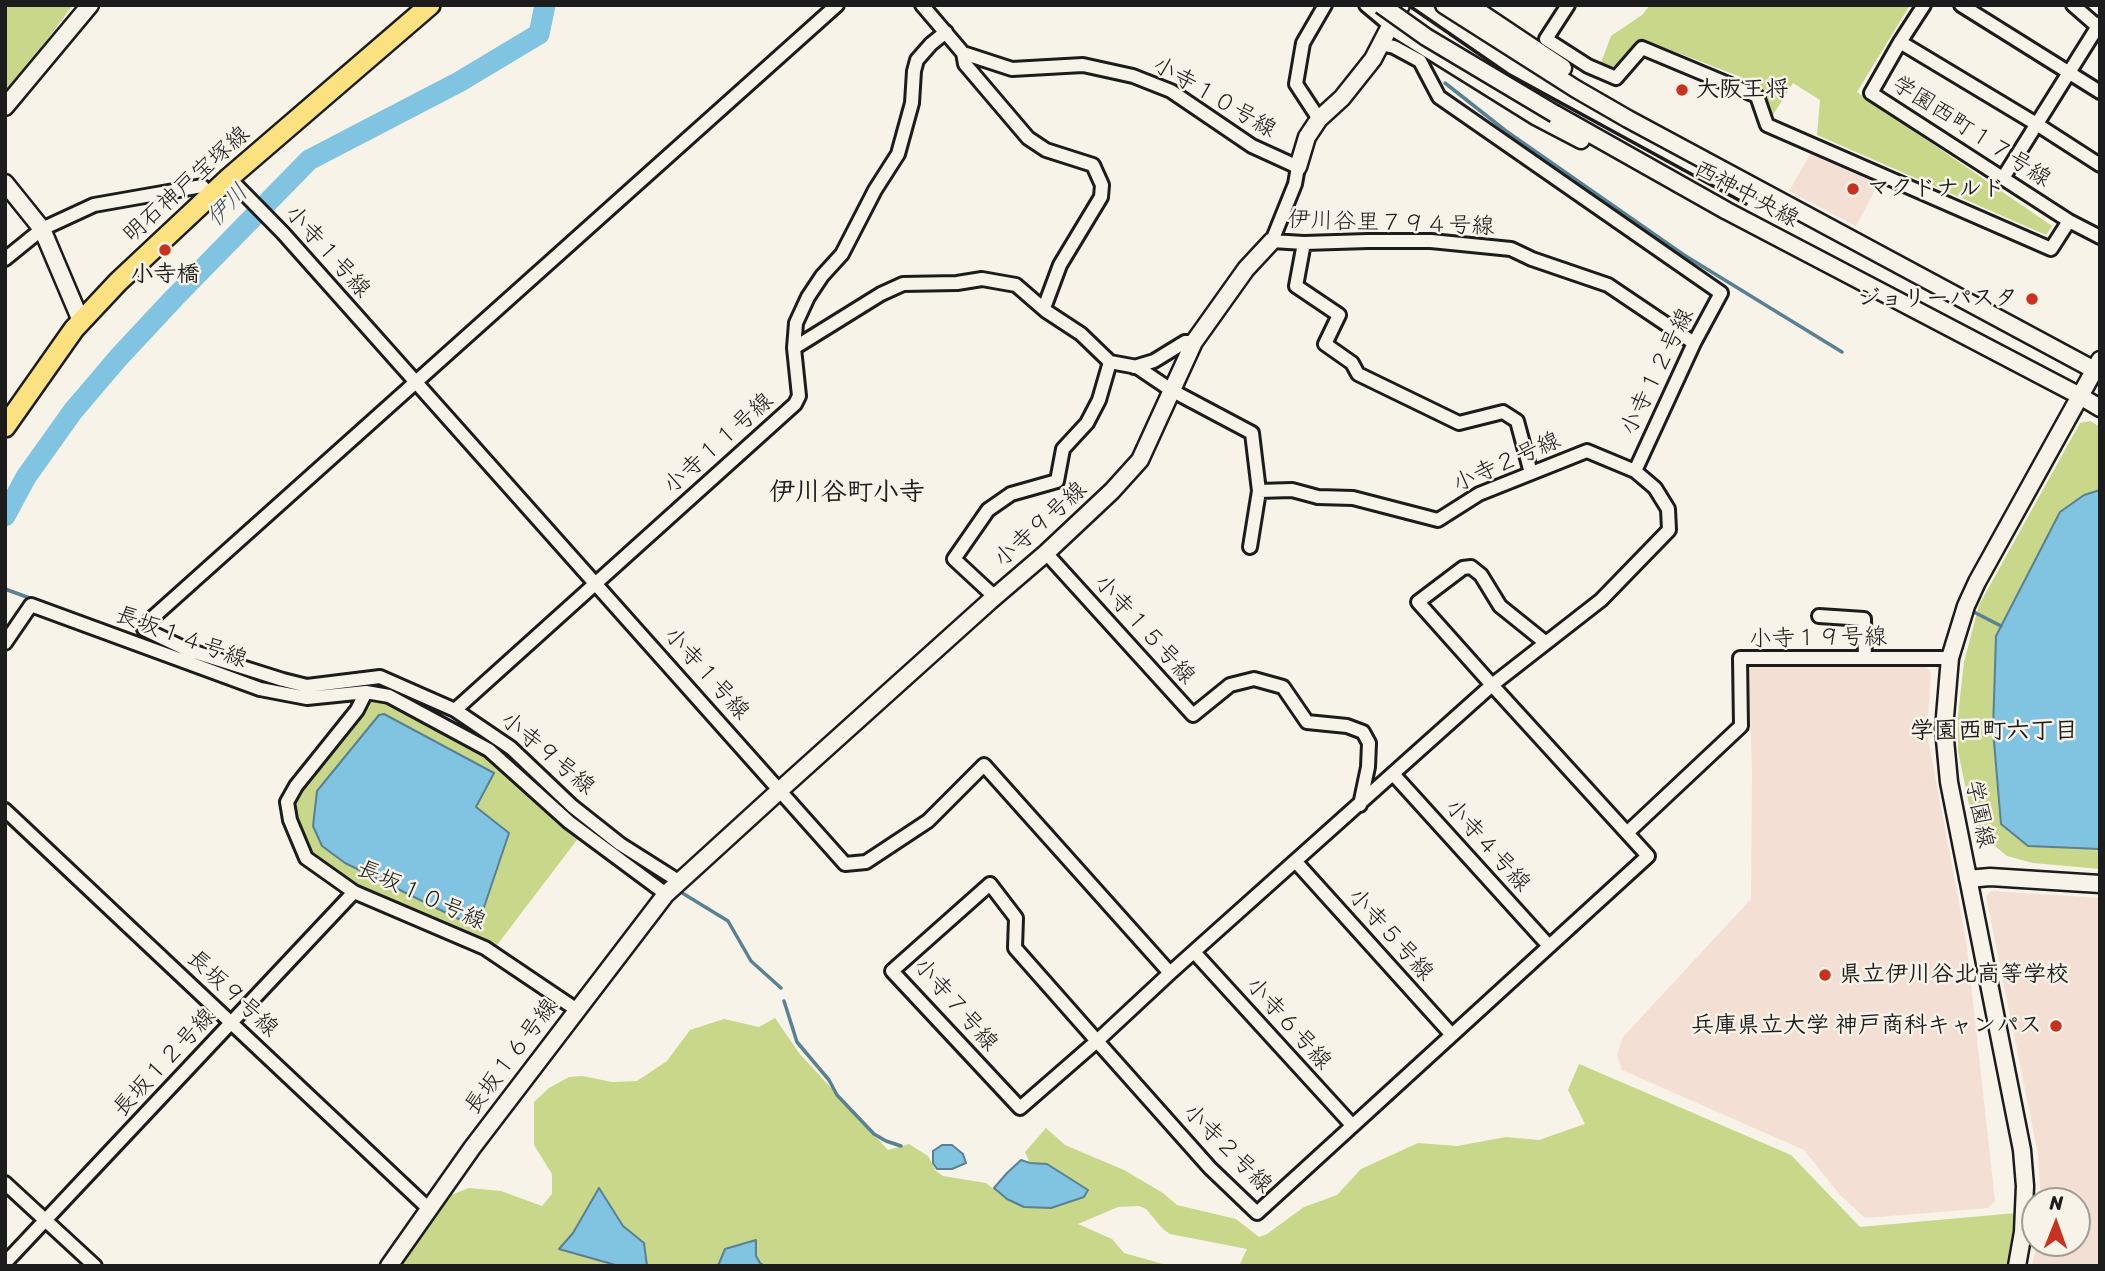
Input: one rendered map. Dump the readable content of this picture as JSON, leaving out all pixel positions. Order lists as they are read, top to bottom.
{
  "streets": {
    "main road": ["明石神戸宝塚線"],
    "street": [
      "小寺１０号線",
      "学園西町１７号線",
      "西神中央線",
      "伊川谷里７９４号線",
      "小寺１号線",
      "小寺１２号線",
      "小寺１１号線",
      "小寺２号線",
      "小寺９号線",
      "小寺１５号線",
      "長坂１４号線",
      "小寺１９号線",
      "学園線",
      "小寺４号線",
      "長坂１０号線",
      "小寺５号線",
      "長坂９号線",
      "小寺７号線",
      "小寺６号線",
      "長坂１６号線",
      "長坂１２号線"
    ]
  },
  "crossings": [
    ["小寺１０号線", "小寺９号線"],
    ["明石神戸宝塚線", "小寺１号線"],
    ["西神中央線", "学園線"],
    ["伊川谷里７９４号線", "小寺１２号線"],
    ["伊川谷里７９４号線", "小寺９号線"],
    ["小寺１号線", "小寺１１号線"],
    ["小寺１号線", "小寺２号線"],
    ["小寺１号線", "小寺９号線"],
    ["小寺１２号線", "小寺２号線"],
    ["小寺１２号線", "小寺９号線"],
    ["小寺１１号線", "小寺９号線"],
    ["小寺２号線", "小寺１５号線"],
    ["小寺２号線", "小寺１９号線"],
    ["小寺２号線", "小寺４号線"],
    ["小寺２号線", "小寺５号線"],
    ["小寺２号線", "小寺７号線"],
    ["小寺２号線", "小寺６号線"],
    ["小寺９号線", "小寺１５号線"],
    ["小寺９号線", "長坂１４号線"],
    ["小寺９号線", "長坂１６号線"],
    ["長坂１４号線", "長坂１０号線"],
    ["小寺１９号線", "学園線"],
    ["長坂１０号線", "長坂１６号線"],
    ["長坂１０号線", "長坂１２号線"],
    ["長坂９号線", "長坂１６号線"],
    ["長坂９号線", "長坂１２号線"]
  ],
  "districts": ["伊川谷町小寺", "学園西町六丁目"],
  "water": ["伊川"],
  "places": [
    "大阪王将",
    "マクドナルド",
    "小寺橋",
    "ジョリーパスタ",
    "県立伊川谷北高等学校",
    "兵庫県立大学 神戸商科キャンパス"
  ],
  "north": "top"
}
